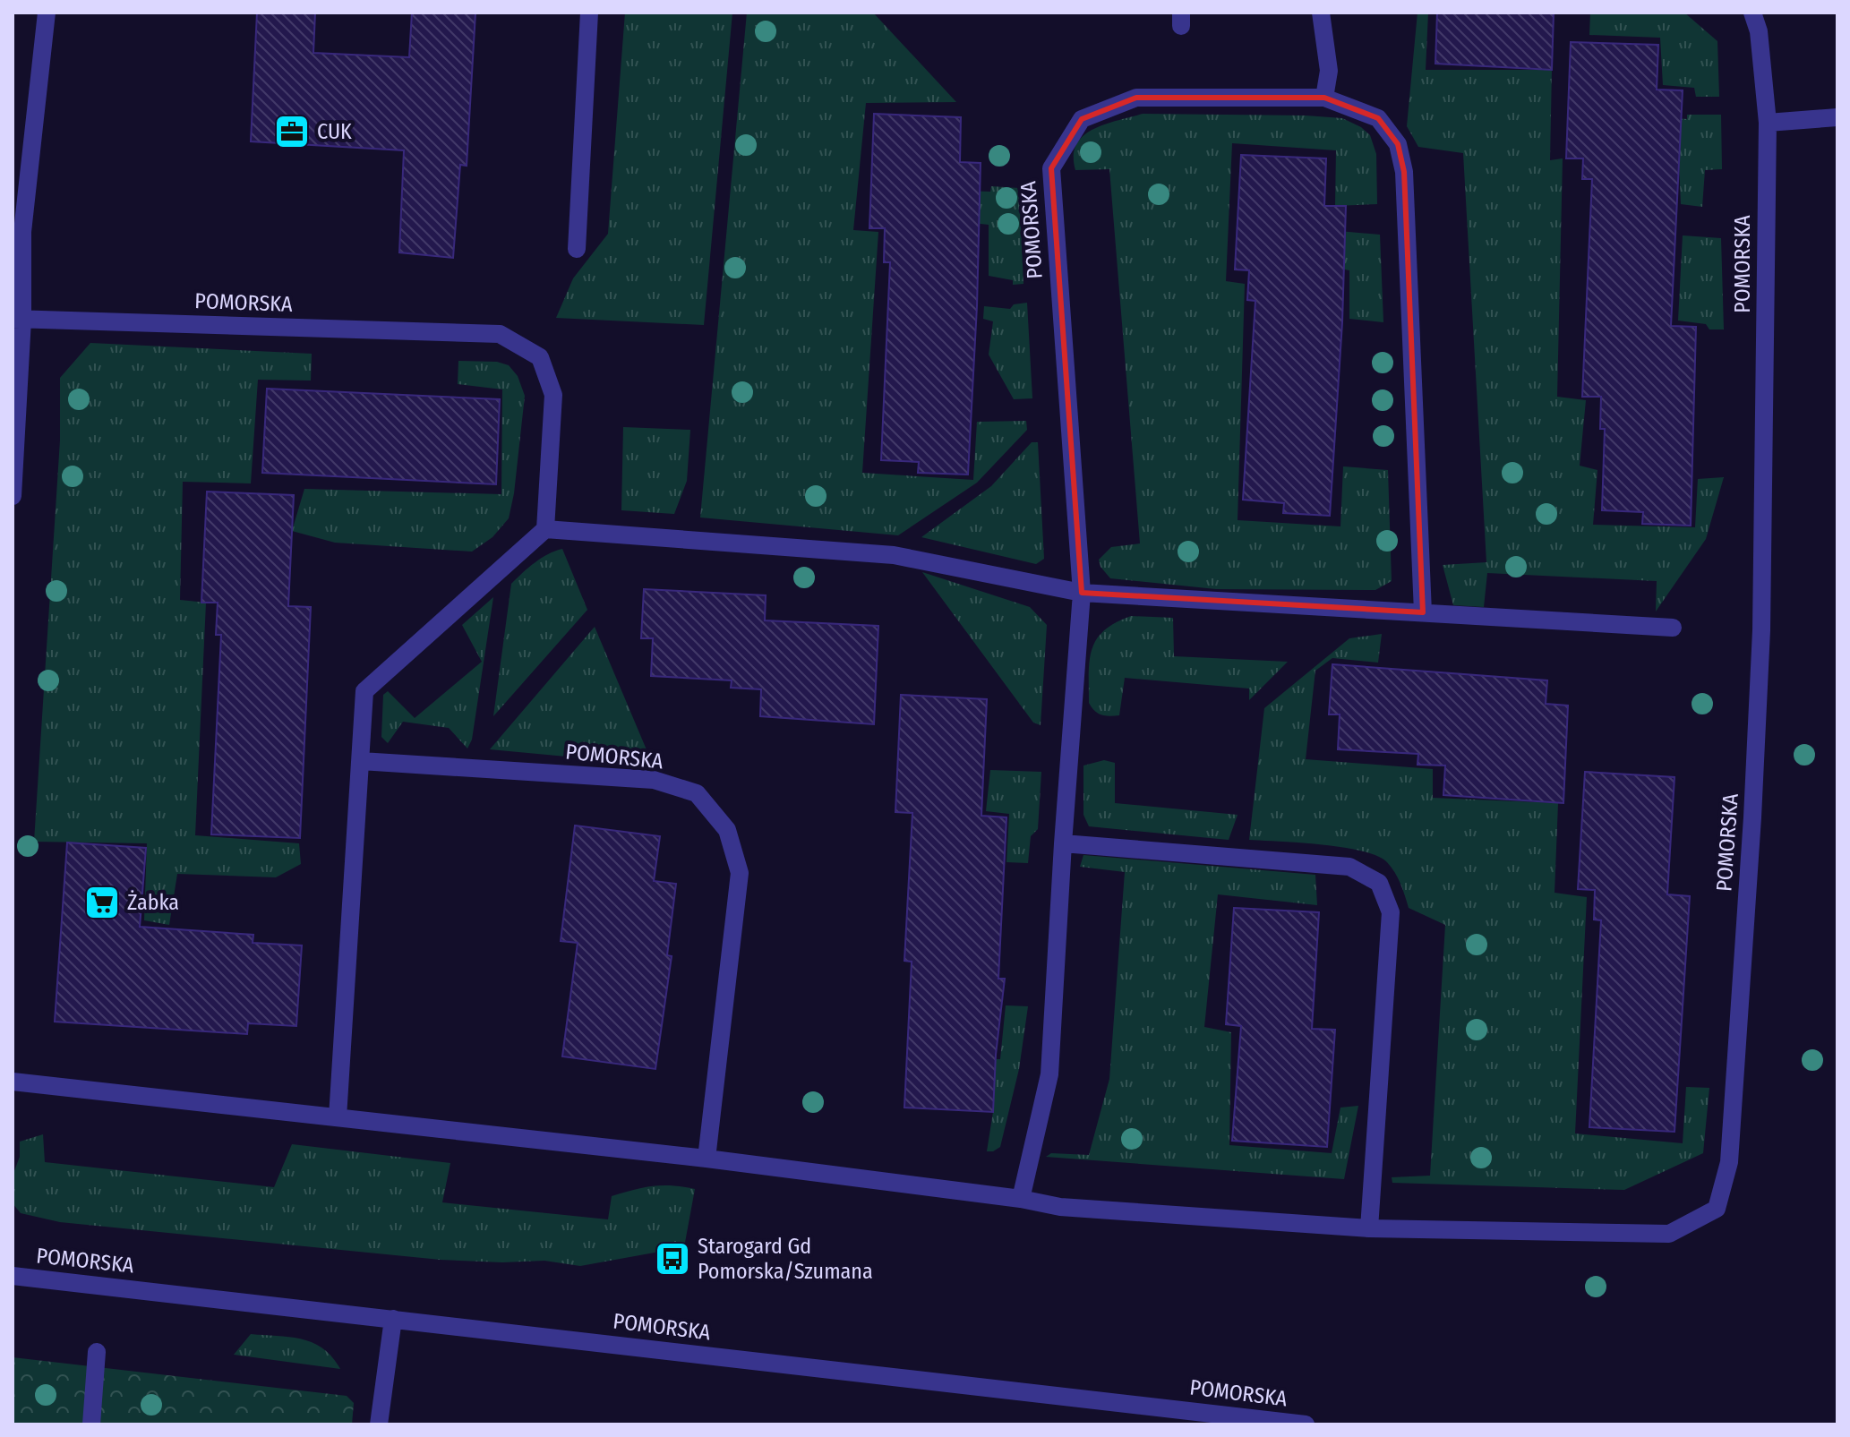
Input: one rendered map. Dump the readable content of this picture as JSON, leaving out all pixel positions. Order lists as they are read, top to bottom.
{
  "streets": {
    "street": ["POMORSKA"]
  },
  "places": {
    "office": ["CUK"],
    "supermarket": ["Żabka"],
    "bus stop": ["Starogard Gd Pomorska/Szumana"]
  }
}
